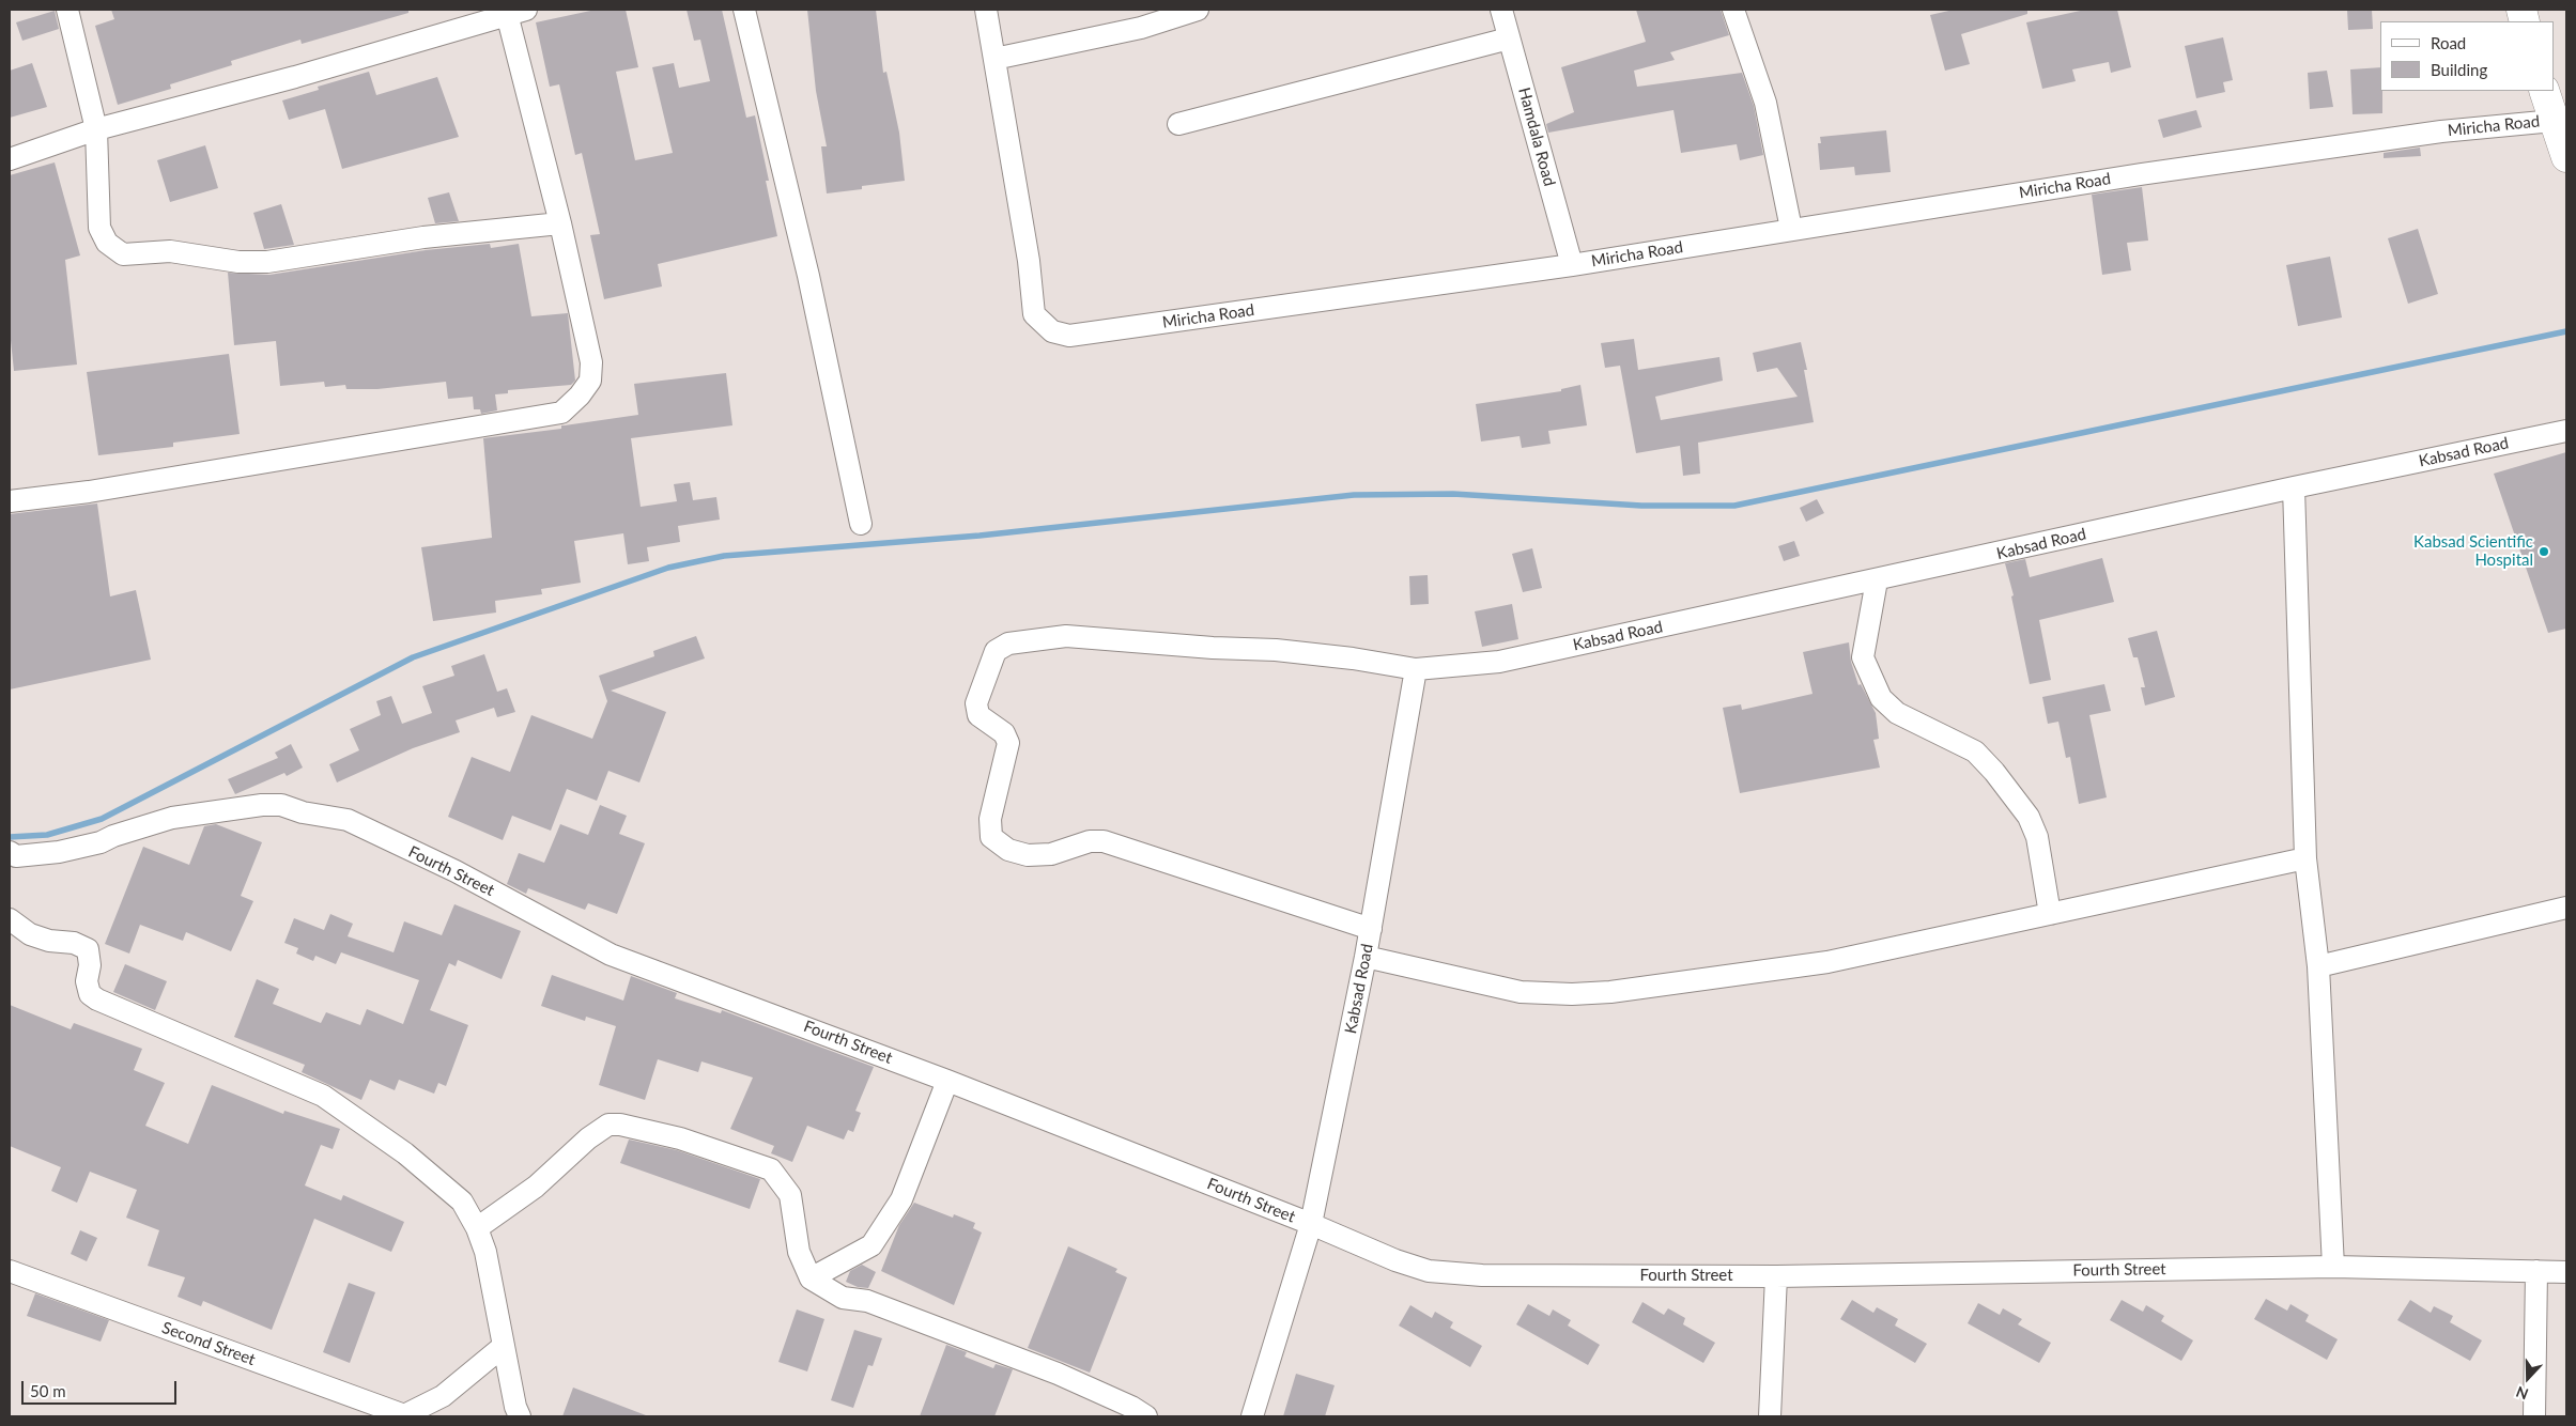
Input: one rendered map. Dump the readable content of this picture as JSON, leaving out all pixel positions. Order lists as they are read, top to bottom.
{
  "streets": {
    "street": [
      "Miricha Road",
      "Hamdala Road",
      "Kabsad Road",
      "Fourth Street",
      "Second Street"
    ]
  },
  "crossings": [
    ["Miricha Road", "Hamdala Road"],
    ["Kabsad Road", "Fourth Street"]
  ],
  "places": ["Kabsad Scientific Hospital"],
  "legend": ["Road", "Building"],
  "scale_bar": "50 m",
  "north": "bottom"
}
